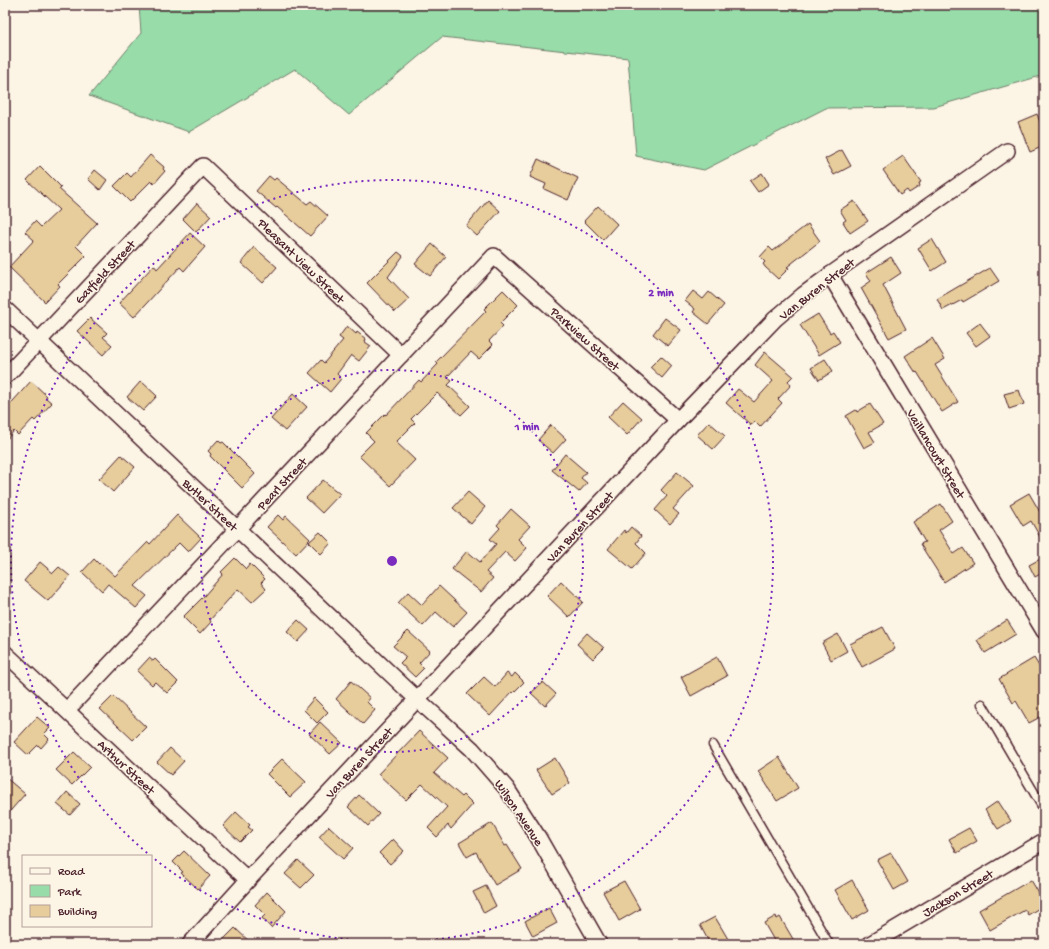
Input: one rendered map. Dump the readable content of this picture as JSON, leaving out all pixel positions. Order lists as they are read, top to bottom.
{
  "streets": {
    "street": [
      "Pleasant View Street",
      "Garfield Street",
      "Van Buren Street",
      "Parkview Street",
      "Vaillancourt Street",
      "Pearl Street",
      "Butler Street",
      "Arthur Street",
      "Wilson Avenue",
      "Jackson Street"
    ]
  },
  "crossings": [
    ["Pleasant View Street", "Garfield Street"],
    ["Pleasant View Street", "Pearl Street"],
    ["Garfield Street", "Butler Street"],
    ["Van Buren Street", "Parkview Street"],
    ["Van Buren Street", "Vaillancourt Street"],
    ["Van Buren Street", "Butler Street"],
    ["Van Buren Street", "Arthur Street"],
    ["Van Buren Street", "Wilson Avenue"],
    ["Parkview Street", "Pearl Street"],
    ["Pearl Street", "Butler Street"],
    ["Pearl Street", "Arthur Street"],
    ["Butler Street", "Wilson Avenue"]
  ],
  "legend": ["Road", "Park", "Building"],
  "rings": ["2 min", "1 min"]
}
